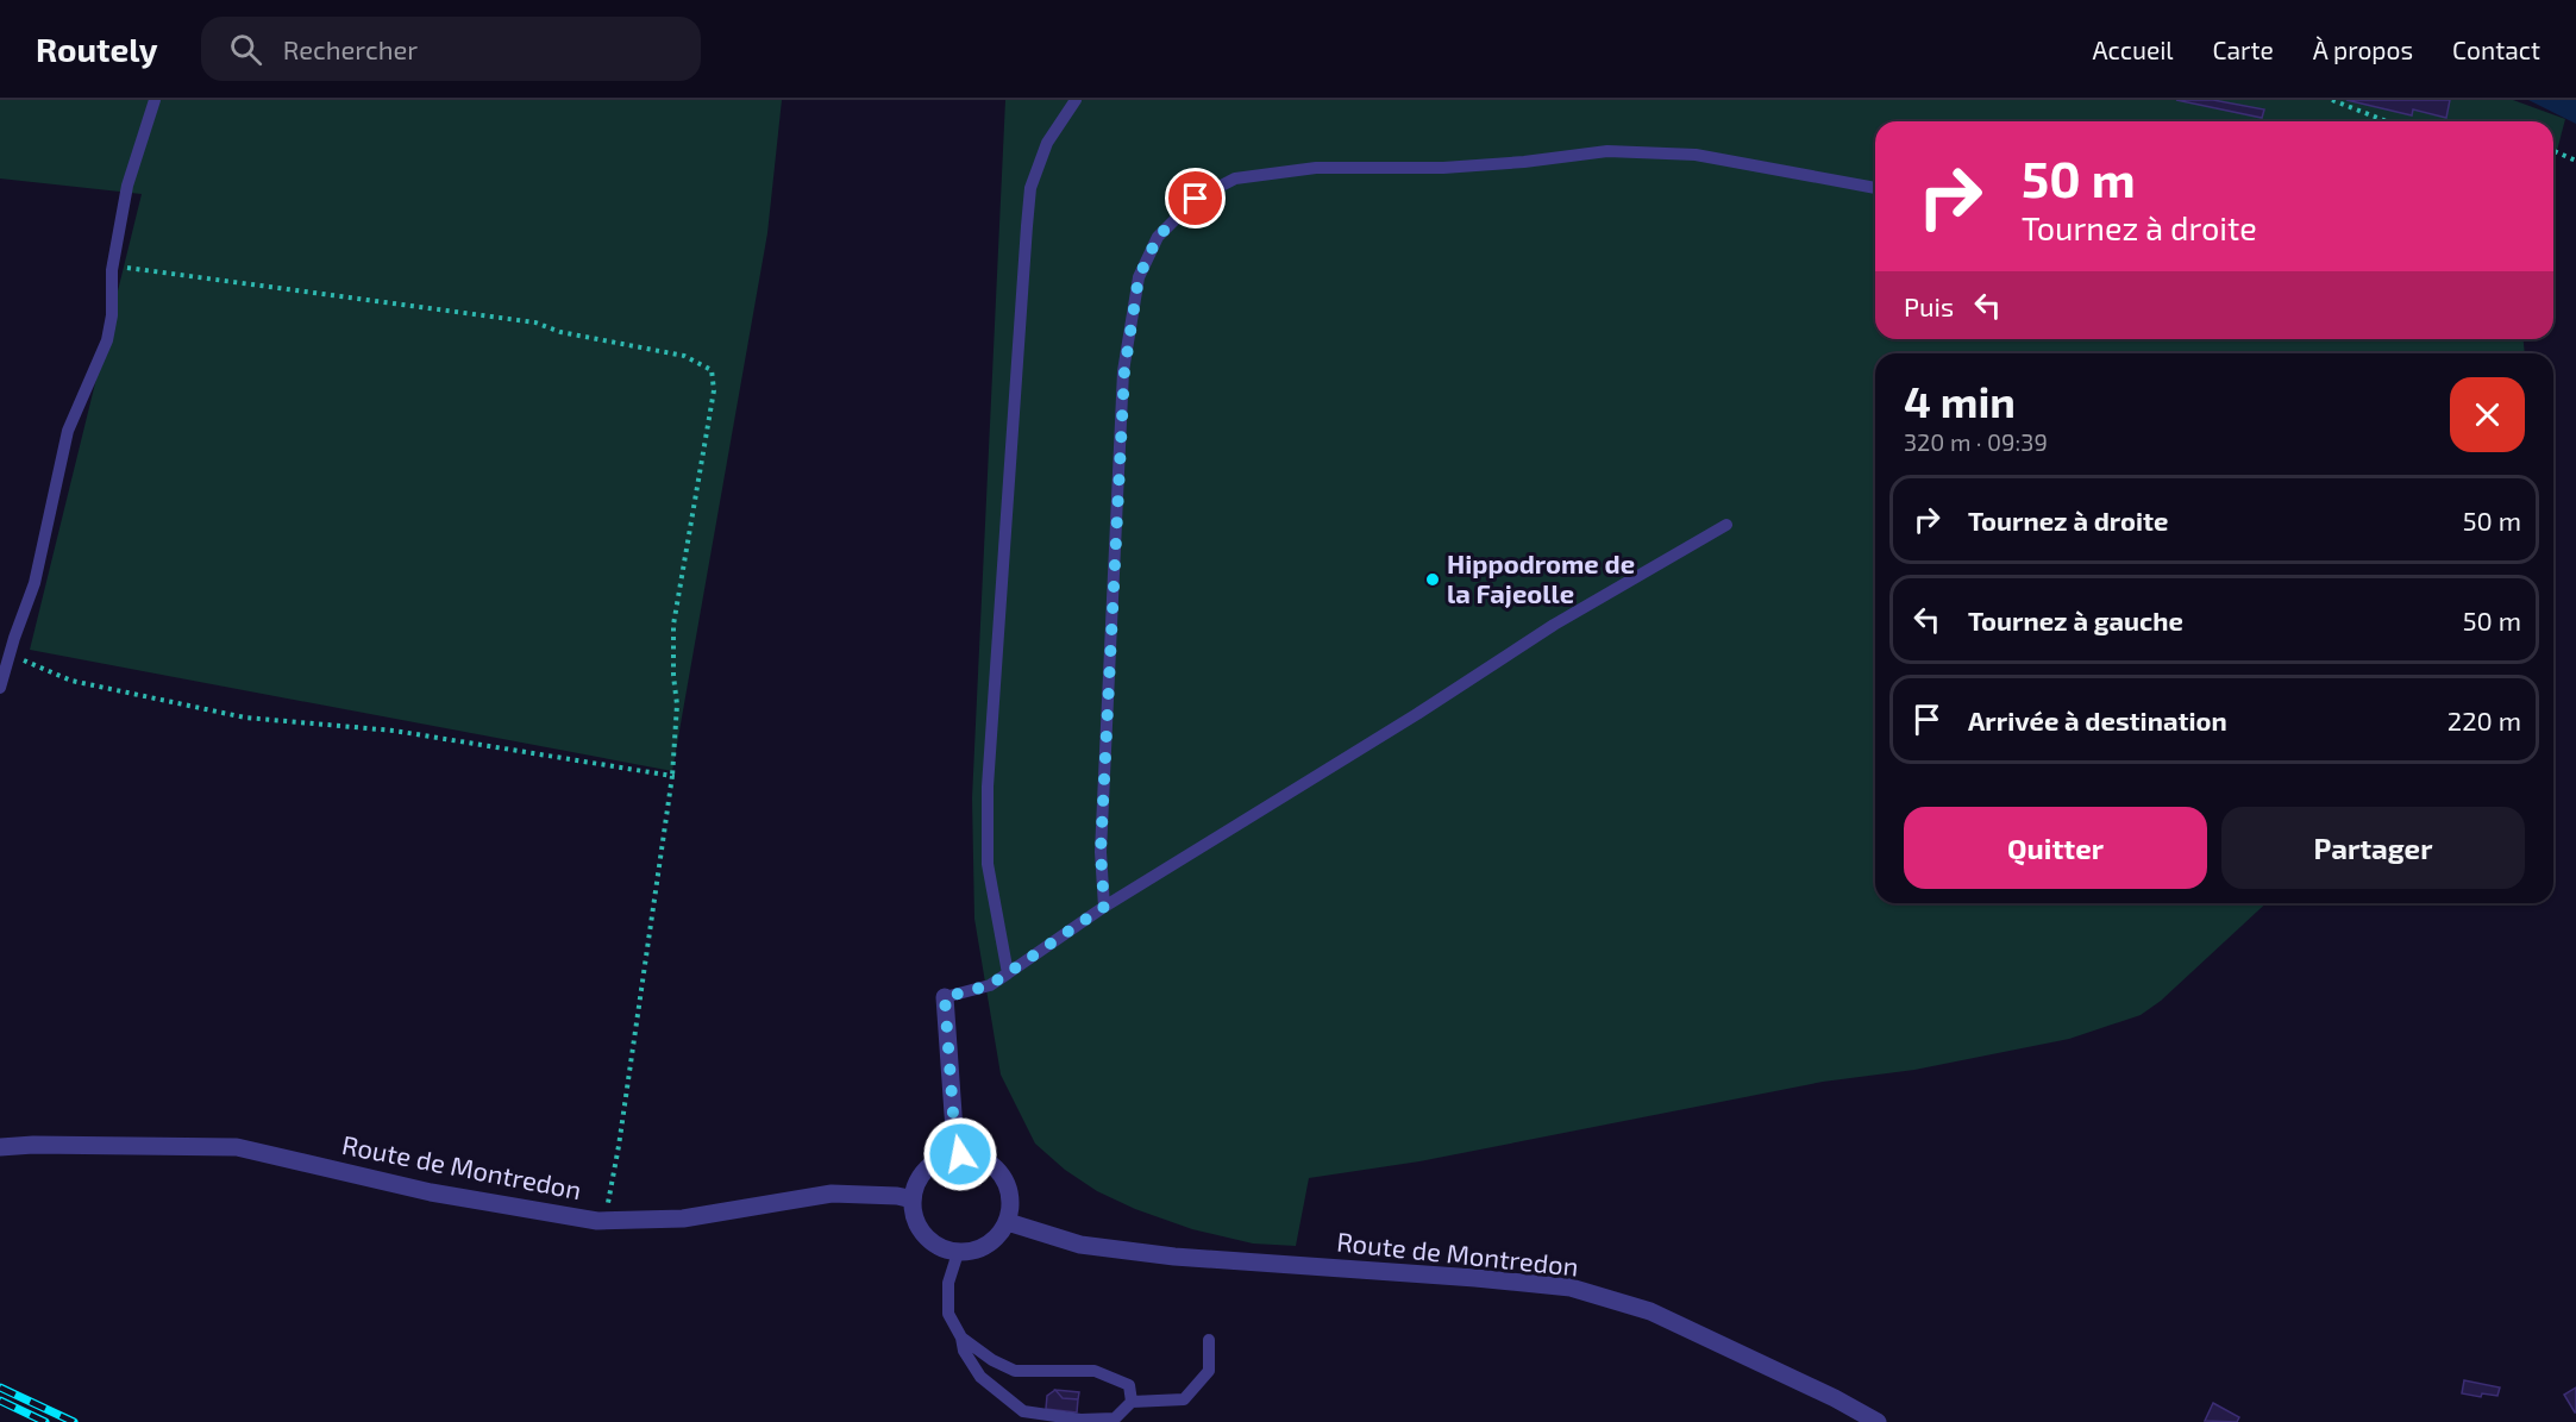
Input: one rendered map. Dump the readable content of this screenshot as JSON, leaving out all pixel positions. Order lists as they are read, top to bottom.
{
  "streets": {
    "street": ["Route de Montredon"]
  },
  "places": ["Hippodrome de la Fajeolle"],
  "page": {
    "header": "Routely",
    "search": "Rechercher",
    "nav": [
      "Accueil",
      "Carte",
      "À propos",
      "Contact"
    ],
    "turn": ["50 m", "Tournez à droite"],
    "then": "Puis",
    "heading": ["4 min", "320 m · 09:39"],
    "list": [
      {
        "name": "Tournez à droite",
        "value": "50 m"
      },
      {
        "name": "Tournez à gauche",
        "value": "50 m"
      },
      {
        "name": "Arrivée à destination",
        "value": "220 m"
      }
    ],
    "buttons": ["Quitter", "Partager"]
  }
}
